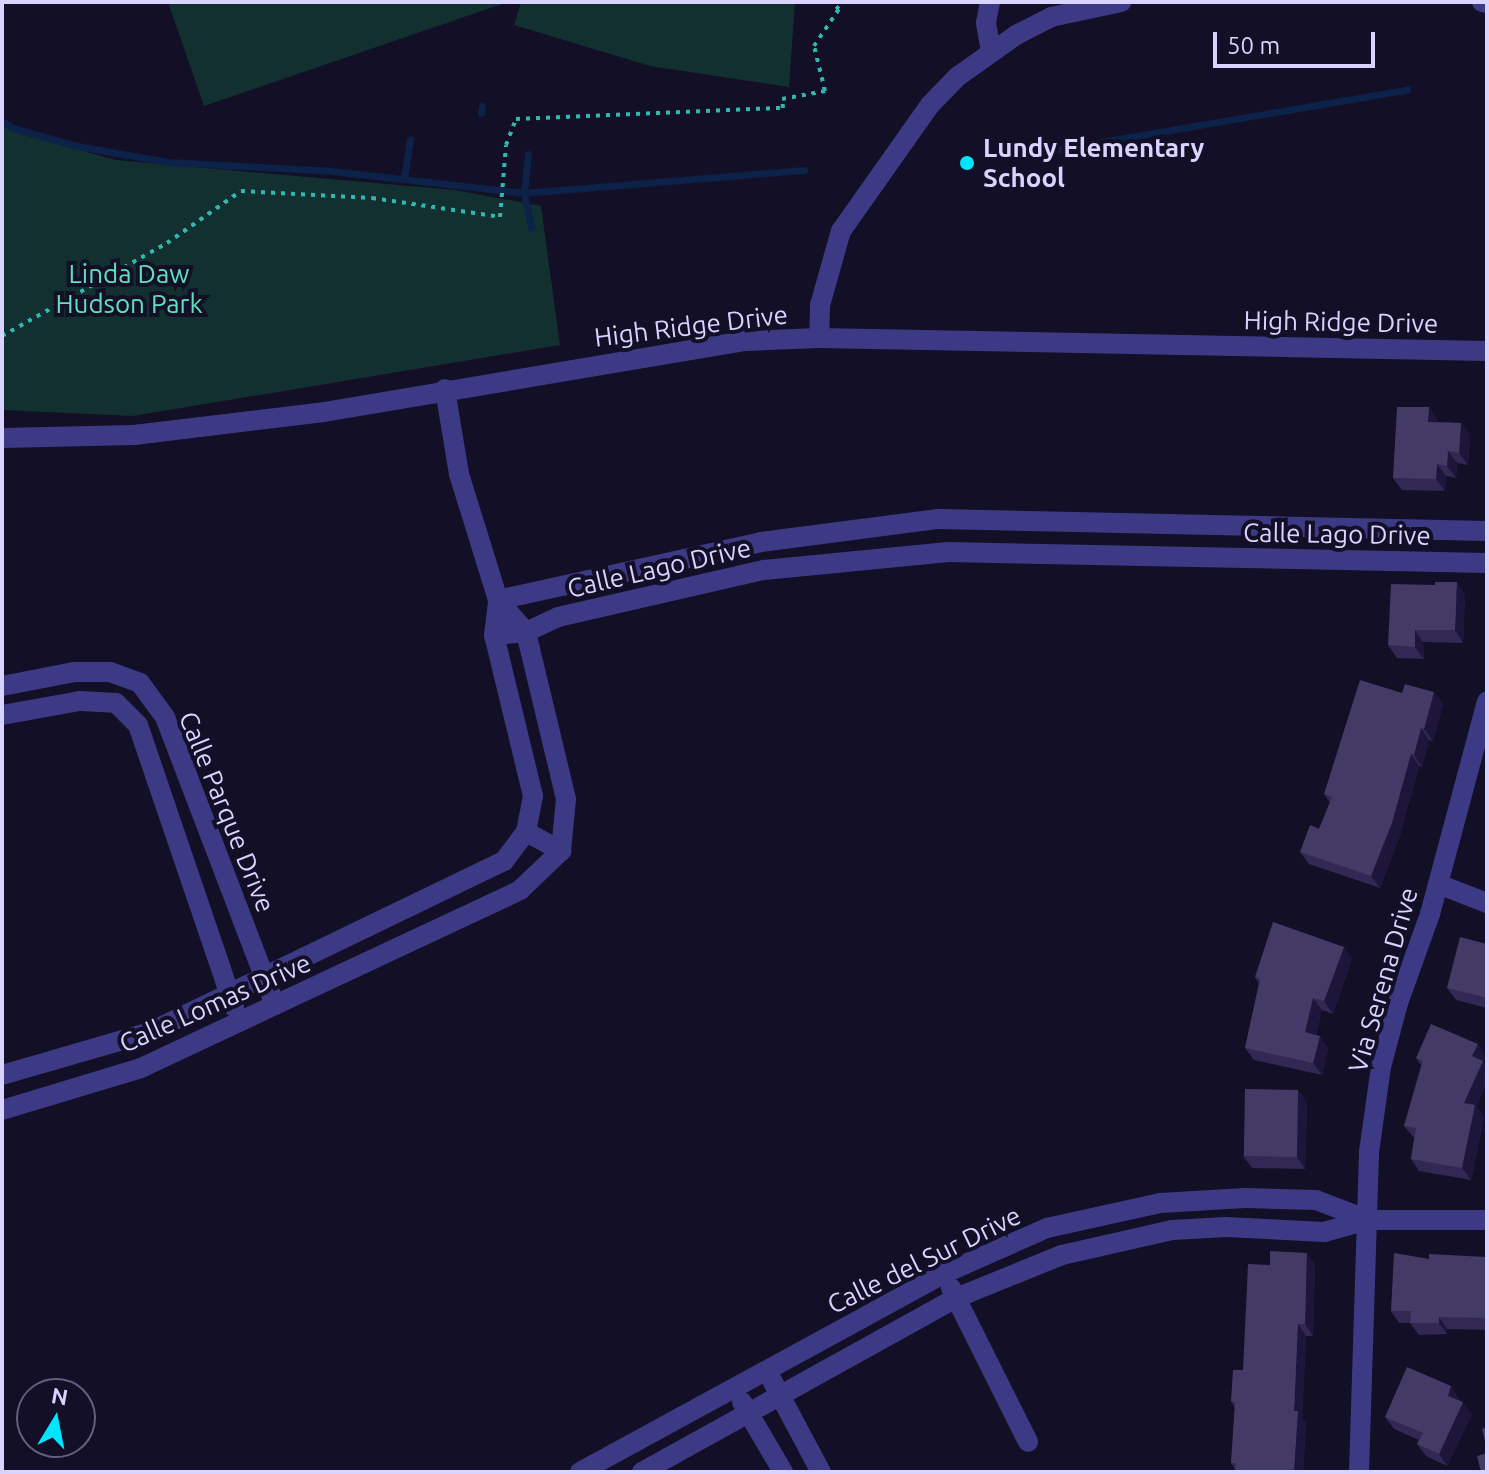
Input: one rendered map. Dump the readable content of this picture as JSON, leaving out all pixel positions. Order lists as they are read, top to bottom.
{
  "streets": {
    "street": [
      "High Ridge Drive",
      "Calle Lago Drive",
      "Calle Parque Drive",
      "Via Serena Drive",
      "Calle Lomas Drive",
      "Calle del Sur Drive"
    ]
  },
  "crossings": [
    ["Calle Parque Drive", "Calle Lomas Drive"],
    ["Via Serena Drive", "Calle del Sur Drive"]
  ],
  "parks": ["Linda Daw Hudson Park"],
  "places": ["Lundy Elementary School"],
  "scale_bar": "50 m",
  "north": "top"
}
